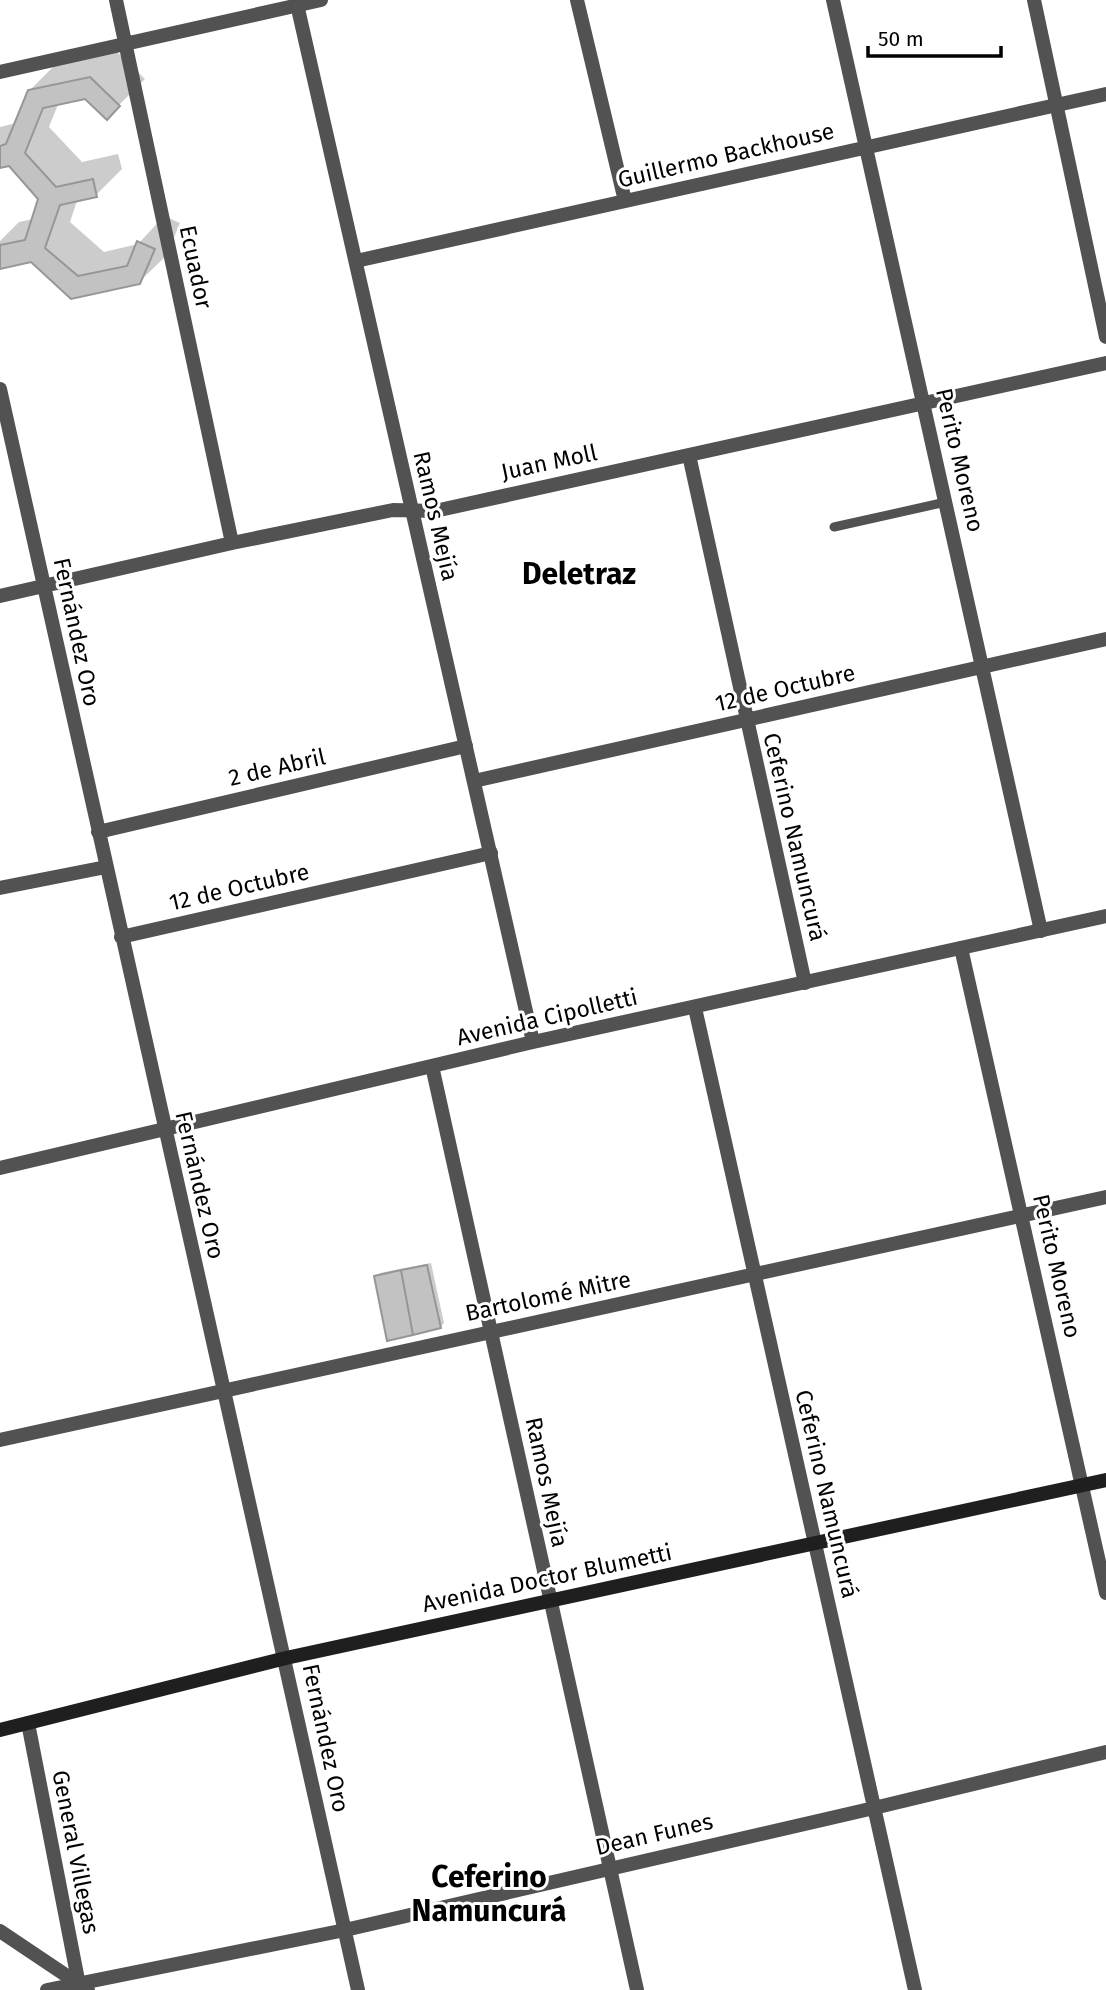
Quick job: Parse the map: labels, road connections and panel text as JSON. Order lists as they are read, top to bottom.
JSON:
{
  "streets": {
    "main road": ["Avenida Doctor Blumetti"],
    "street": [
      "Guillermo Backhouse",
      "Ecuador",
      "Perito Moreno",
      "Juan Moll",
      "Ramos Mejía",
      "Fernández Oro",
      "12 de Octubre",
      "2 de Abril",
      "Ceferino Namuncurá",
      "Avenida Cipolletti",
      "Bartolomé Mitre",
      "Dean Funes",
      "General Villegas"
    ]
  },
  "crossings": [
    ["Guillermo Backhouse", "Perito Moreno"],
    ["Guillermo Backhouse", "Ramos Mejía"],
    ["Ecuador", "Juan Moll"],
    ["Perito Moreno", "Juan Moll"],
    ["Perito Moreno", "12 de Octubre"],
    ["Perito Moreno", "Avenida Cipolletti"],
    ["Perito Moreno", "Bartolomé Mitre"],
    ["Perito Moreno", "Avenida Doctor Blumetti"],
    ["Juan Moll", "Ramos Mejía"],
    ["Juan Moll", "Fernández Oro"],
    ["Juan Moll", "Ceferino Namuncurá"],
    ["Ramos Mejía", "12 de Octubre"],
    ["Ramos Mejía", "2 de Abril"],
    ["Ramos Mejía", "Avenida Cipolletti"],
    ["Ramos Mejía", "Bartolomé Mitre"],
    ["Ramos Mejía", "Avenida Doctor Blumetti"],
    ["Ramos Mejía", "Dean Funes"],
    ["Fernández Oro", "12 de Octubre"],
    ["Fernández Oro", "2 de Abril"],
    ["Fernández Oro", "Avenida Cipolletti"],
    ["Fernández Oro", "Bartolomé Mitre"],
    ["Fernández Oro", "Avenida Doctor Blumetti"],
    ["Fernández Oro", "Dean Funes"],
    ["12 de Octubre", "Ceferino Namuncurá"],
    ["Ceferino Namuncurá", "Avenida Cipolletti"],
    ["Ceferino Namuncurá", "Bartolomé Mitre"],
    ["Ceferino Namuncurá", "Avenida Doctor Blumetti"],
    ["Ceferino Namuncurá", "Dean Funes"],
    ["Avenida Doctor Blumetti", "General Villegas"],
    ["Dean Funes", "General Villegas"]
  ],
  "districts": ["Deletraz", "Ceferino Namuncurá"],
  "scale_bar": "50 m"
}
